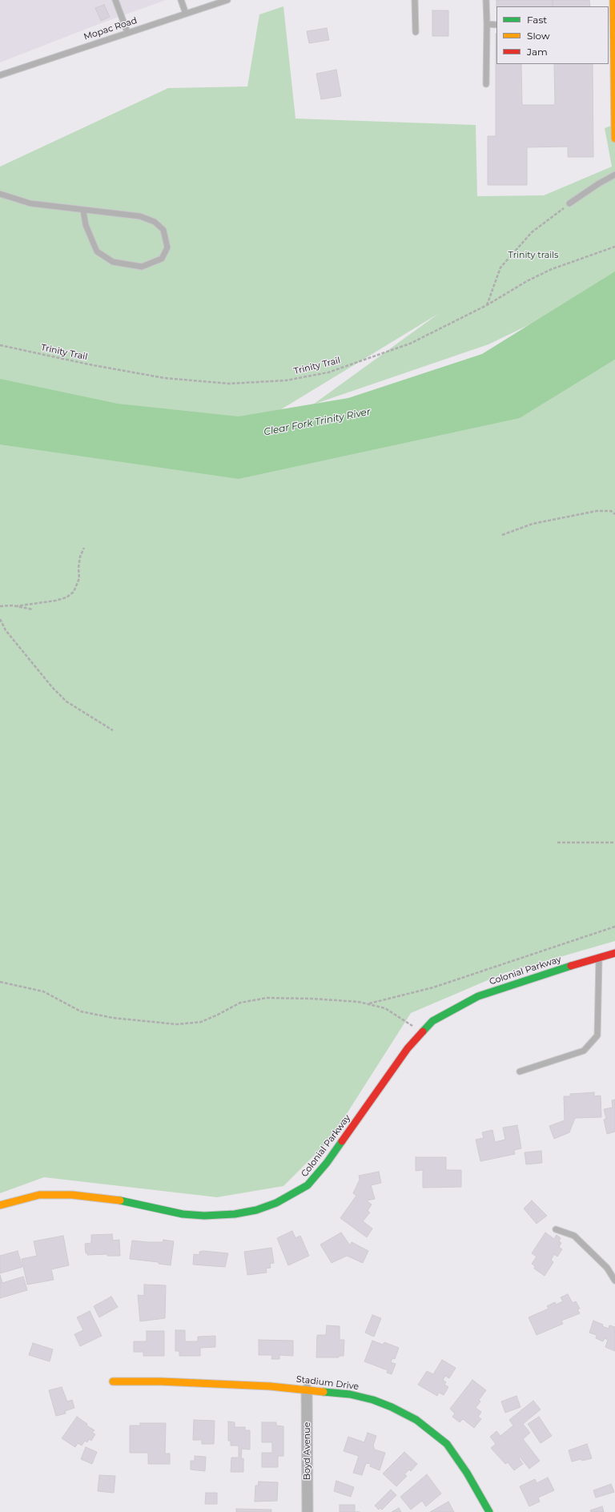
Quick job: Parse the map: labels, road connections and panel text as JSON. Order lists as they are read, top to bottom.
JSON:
{
  "streets": {
    "street": ["Colonial Parkway", "Stadium Drive", "Boyd Avenue"],
    "lane": ["Mopac Road"],
    "path": ["Trinity Trail"]
  },
  "crossings": [
    ["Stadium Drive", "Boyd Avenue"]
  ],
  "water": ["Clear Fork Trinity River"],
  "parks": ["Trinity trails"],
  "legend": ["Fast", "Slow", "Jam"]
}
